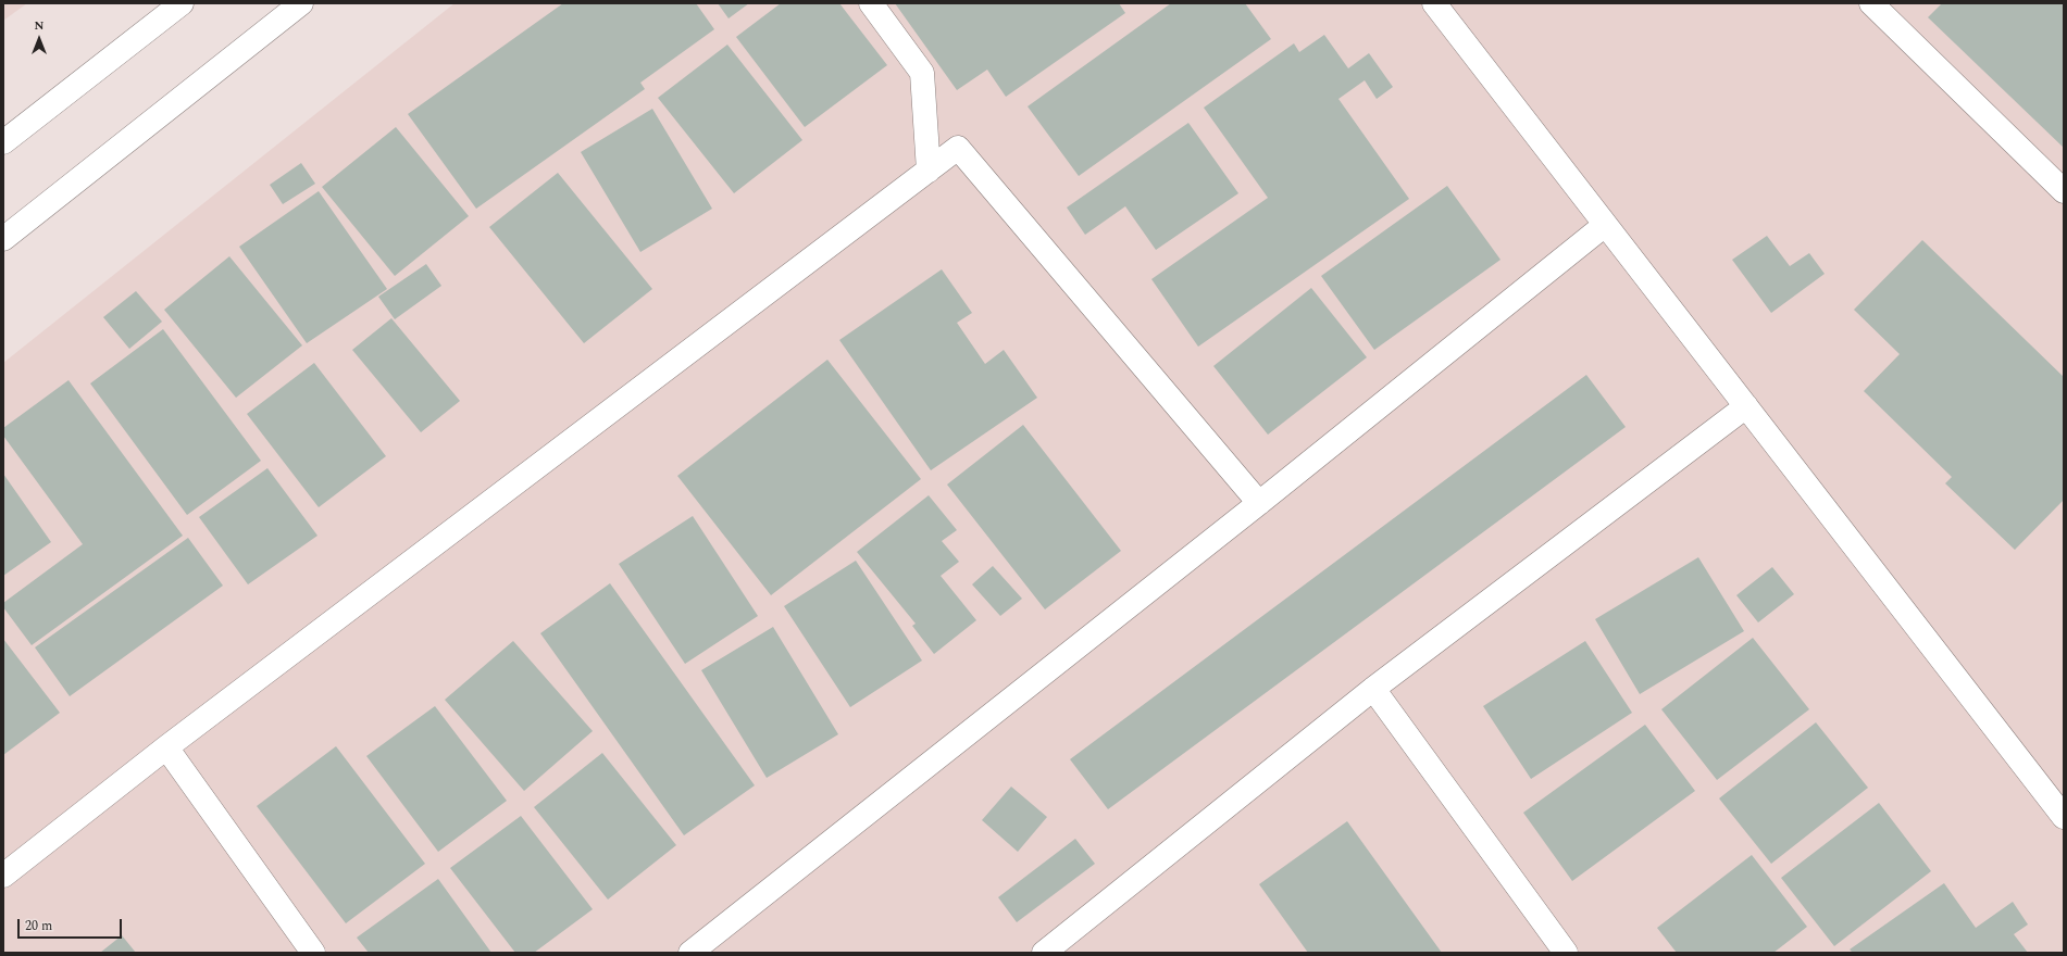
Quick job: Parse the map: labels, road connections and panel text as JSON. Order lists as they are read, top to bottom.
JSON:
{
  "scale_bar": "20 m",
  "north": "top"
}
